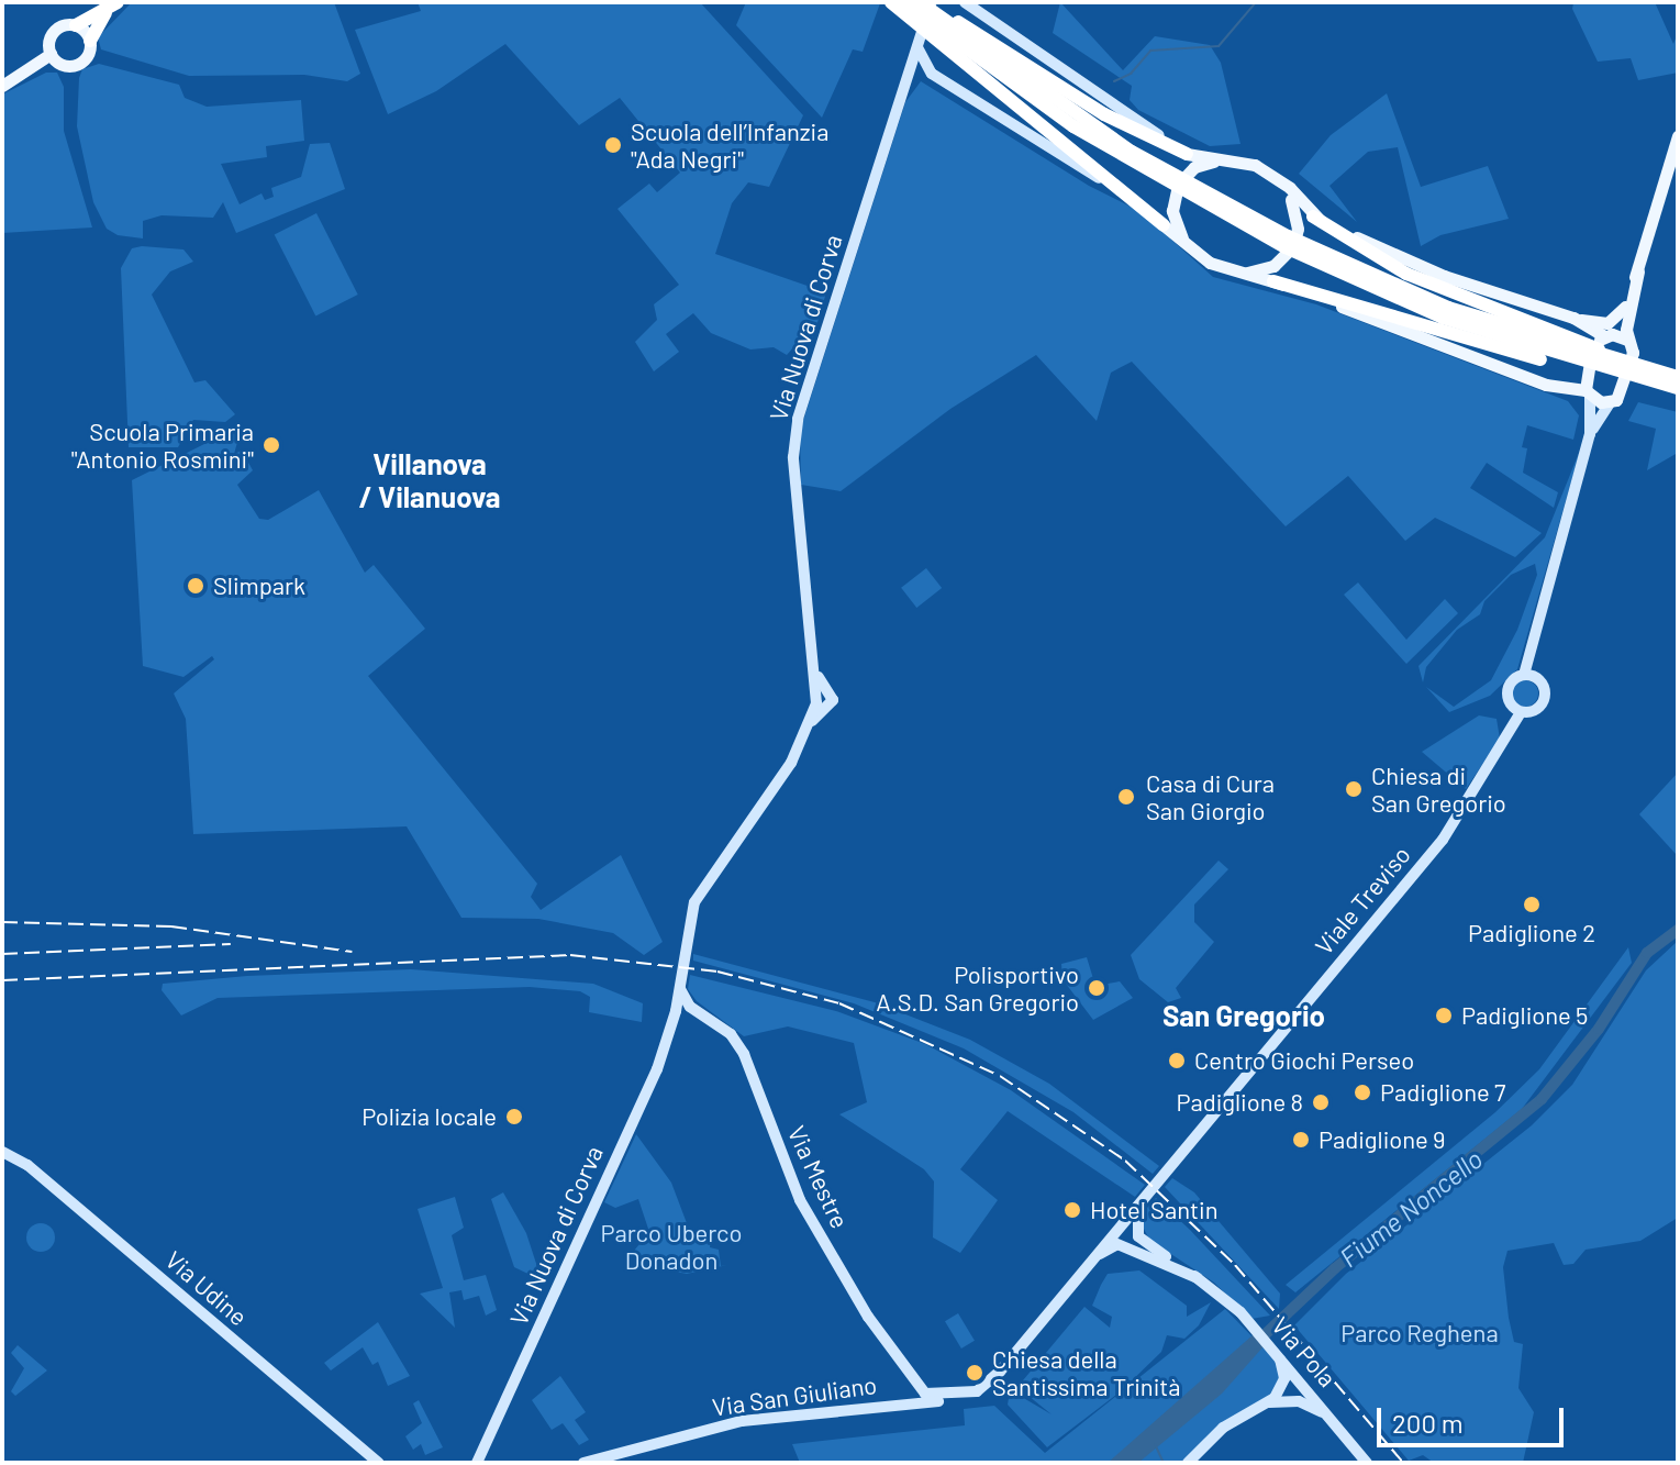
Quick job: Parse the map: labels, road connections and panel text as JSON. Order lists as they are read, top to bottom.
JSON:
{
  "streets": {
    "main road": [
      "Via Nuova di Corva",
      "Viale Treviso",
      "Via Mestre",
      "Via Udine",
      "Via Pola",
      "Via San Giuliano"
    ]
  },
  "crossings": [
    ["Via Nuova di Corva", "Via Mestre"],
    ["Viale Treviso", "Via Pola"],
    ["Viale Treviso", "Via San Giuliano"],
    ["Via Mestre", "Via San Giuliano"],
    ["Via Pola", "Via San Giuliano"]
  ],
  "districts": ["Villanova / Vilanuova", "San Gregorio"],
  "water": ["Fiume Noncello"],
  "parks": ["Parco Uberco Donadon", "Parco Reghena"],
  "places": [
    "Scuola dell’Infanzia \"Ada Negri\"",
    "Scuola Primaria \"Antonio Rosmini\"",
    "Slimpark",
    "Chiesa di San Gregorio",
    "Casa di Cura San Giorgio",
    "Padiglione 2",
    "Polisportivo A.S.D. San Gregorio",
    "Padiglione 5",
    "Centro Giochi Perseo",
    "Padiglione 7",
    "Padiglione 8",
    "Polizia locale",
    "Padiglione 9",
    "Hotel Santin",
    "Chiesa della Santissima Trinità"
  ],
  "scale_bar": "200 m"
}
